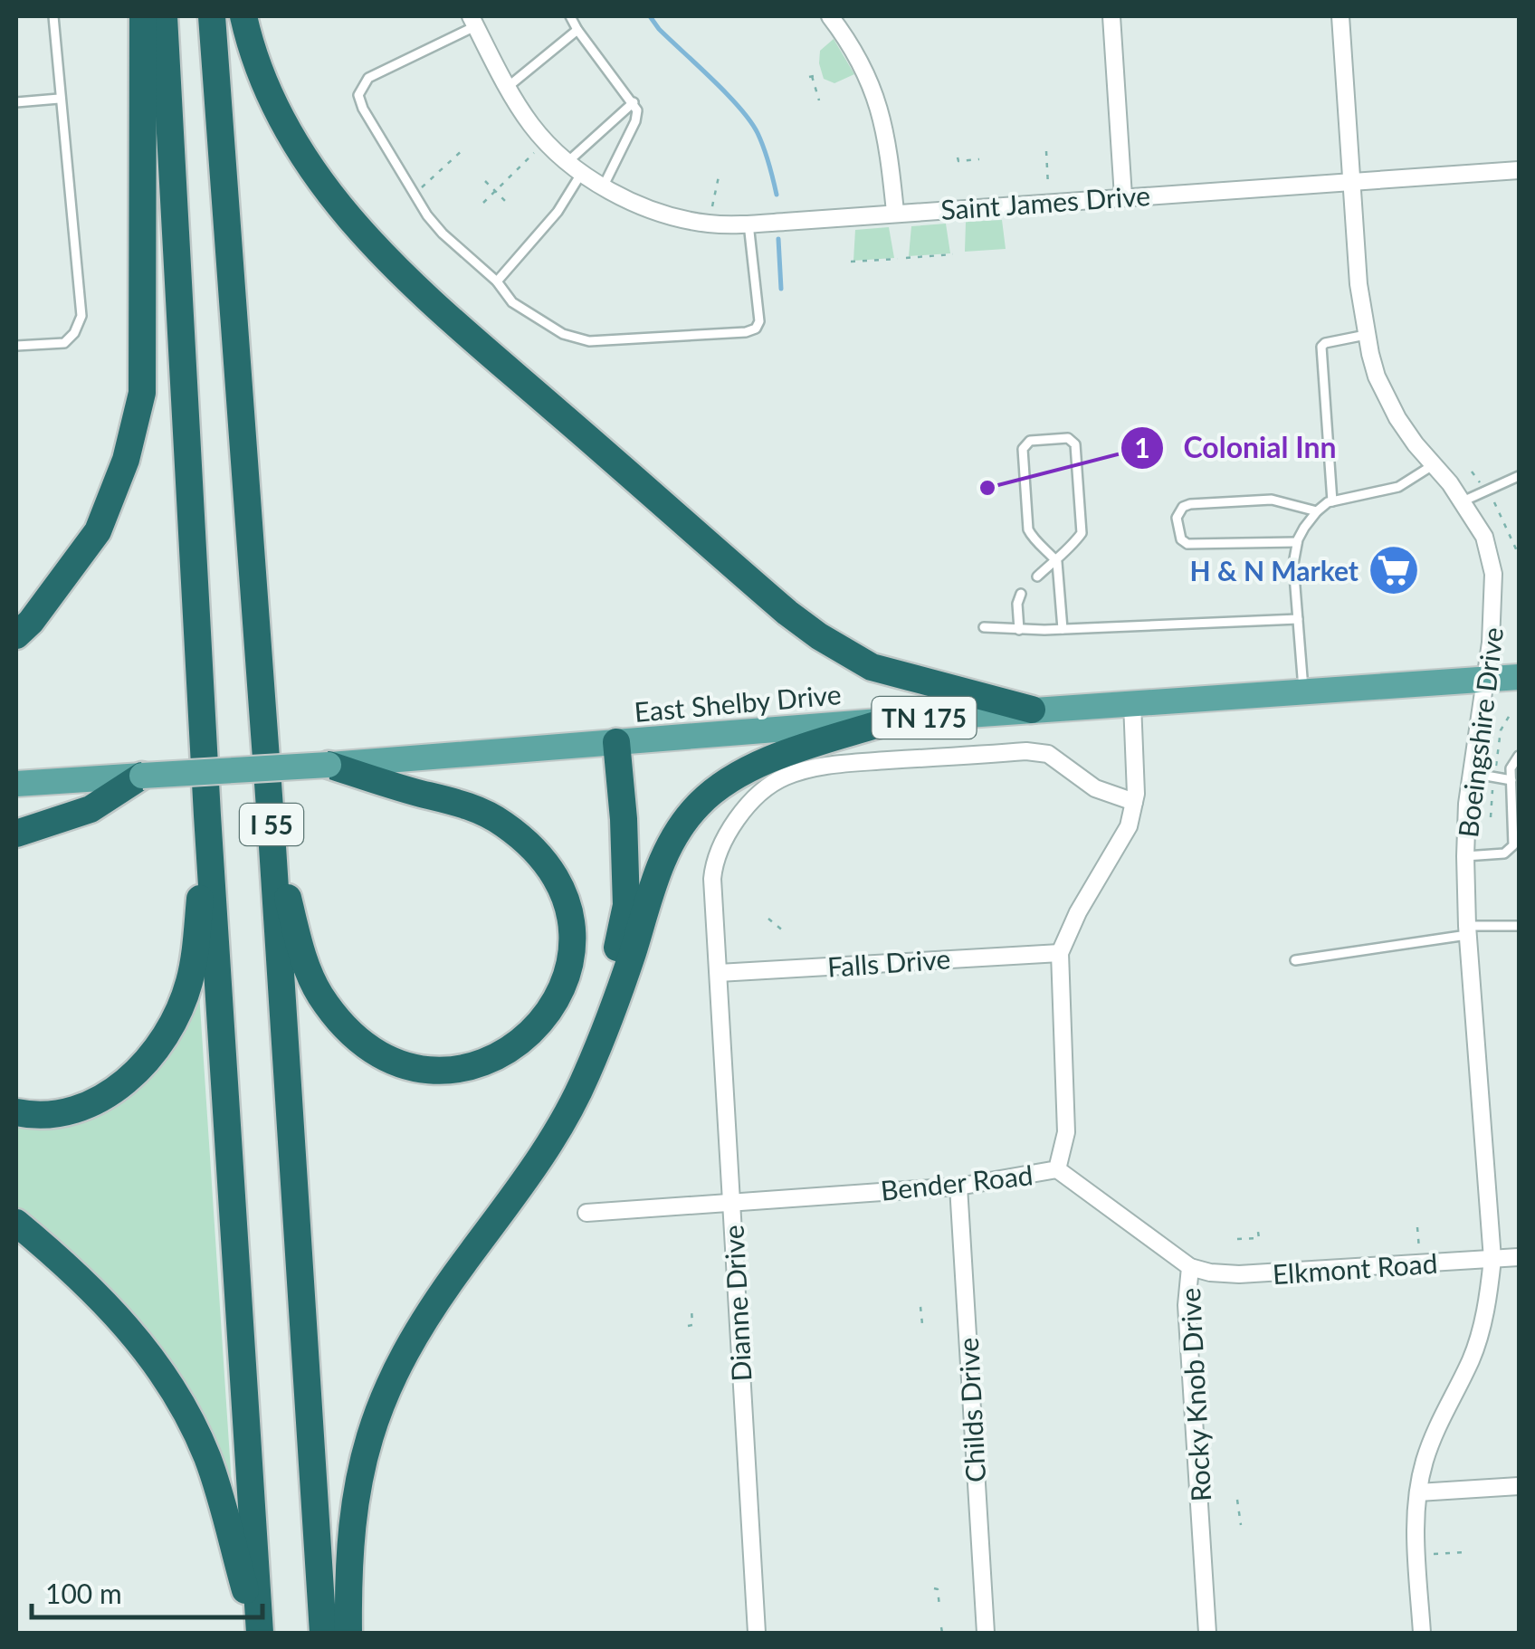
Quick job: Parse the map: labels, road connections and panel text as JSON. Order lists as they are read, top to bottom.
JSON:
{
  "streets": {
    "highway": ["I 55"],
    "main road": ["East Shelby Drive", "TN 175"],
    "street": [
      "Saint James Drive",
      "Boeingshire Drive",
      "Falls Drive",
      "Bender Road",
      "Elkmont Road",
      "Dianne Drive",
      "Rocky Knob Drive",
      "Childs Drive"
    ]
  },
  "crossings": [
    ["Saint James Drive", "Boeingshire Drive"],
    ["East Shelby Drive", "Boeingshire Drive"],
    ["East Shelby Drive", "Bender Road"],
    ["Boeingshire Drive", "Elkmont Road"],
    ["Falls Drive", "Bender Road"],
    ["Falls Drive", "Dianne Drive"],
    ["Bender Road", "Dianne Drive"],
    ["Bender Road", "Rocky Knob Drive"],
    ["Bender Road", "Childs Drive"],
    ["Elkmont Road", "Rocky Knob Drive"]
  ],
  "places": {
    "other": ["Colonial Inn"],
    "supermarket": ["H & N Market"]
  },
  "scale_bar": "100 m"
}
